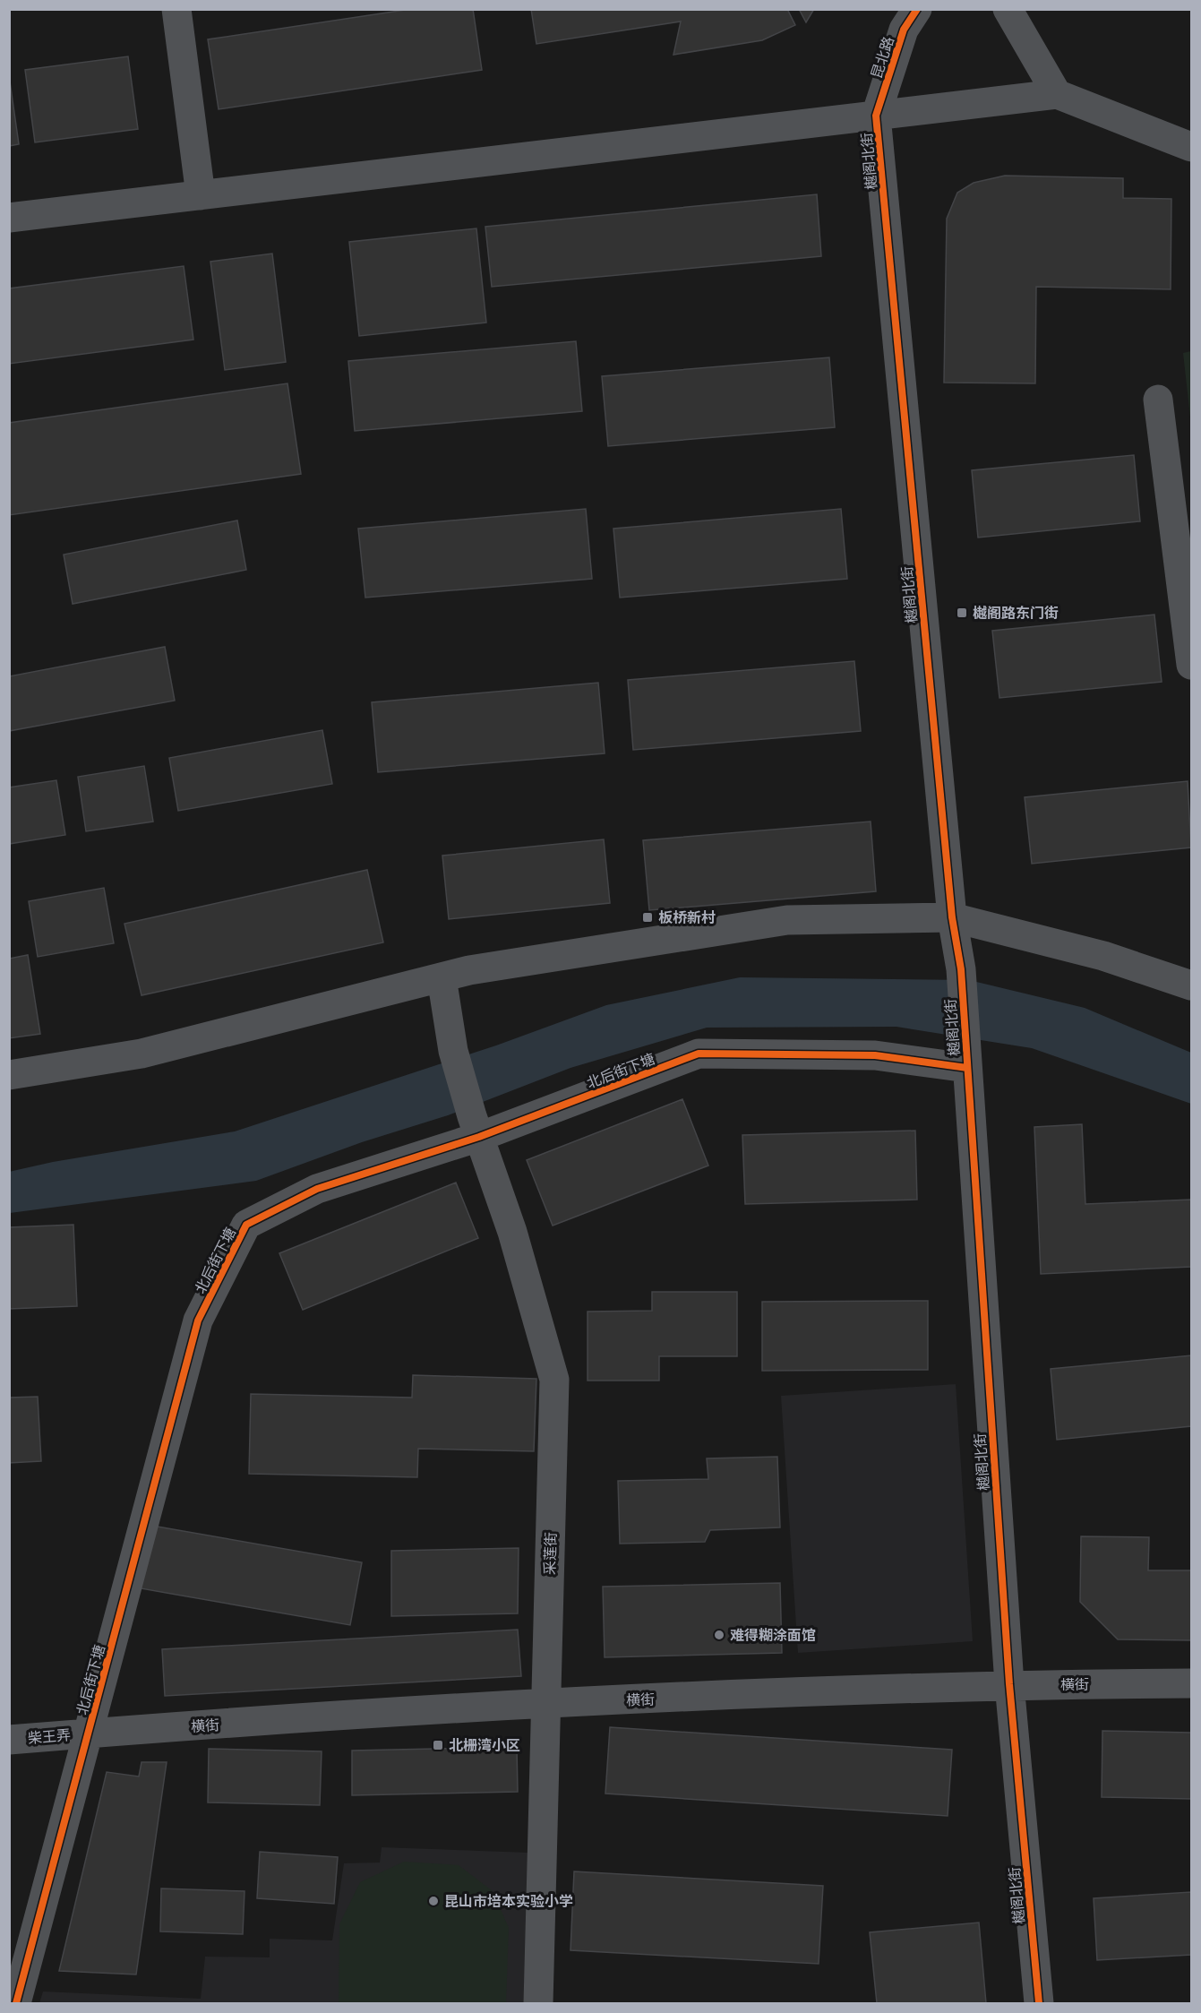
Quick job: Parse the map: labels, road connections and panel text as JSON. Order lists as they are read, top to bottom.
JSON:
{
  "streets": {
    "street": [
      "昆北路",
      "樾阁北街",
      "北后街下塘",
      "采莲街",
      "横街",
      "柴王弄"
    ]
  },
  "crossings": [
    ["昆北路", "樾阁北街"],
    ["樾阁北街", "北后街下塘"],
    ["樾阁北街", "横街"],
    ["北后街下塘", "采莲街"],
    ["北后街下塘", "横街"],
    ["北后街下塘", "柴王弄"],
    ["采莲街", "横街"],
    ["横街", "柴王弄"]
  ],
  "places": {
    "transit": ["樾阁路东门街", "板桥新村", "北栅湾小区"],
    "other": ["难得糊涂面馆", "昆山市培本实验小学"]
  }
}
